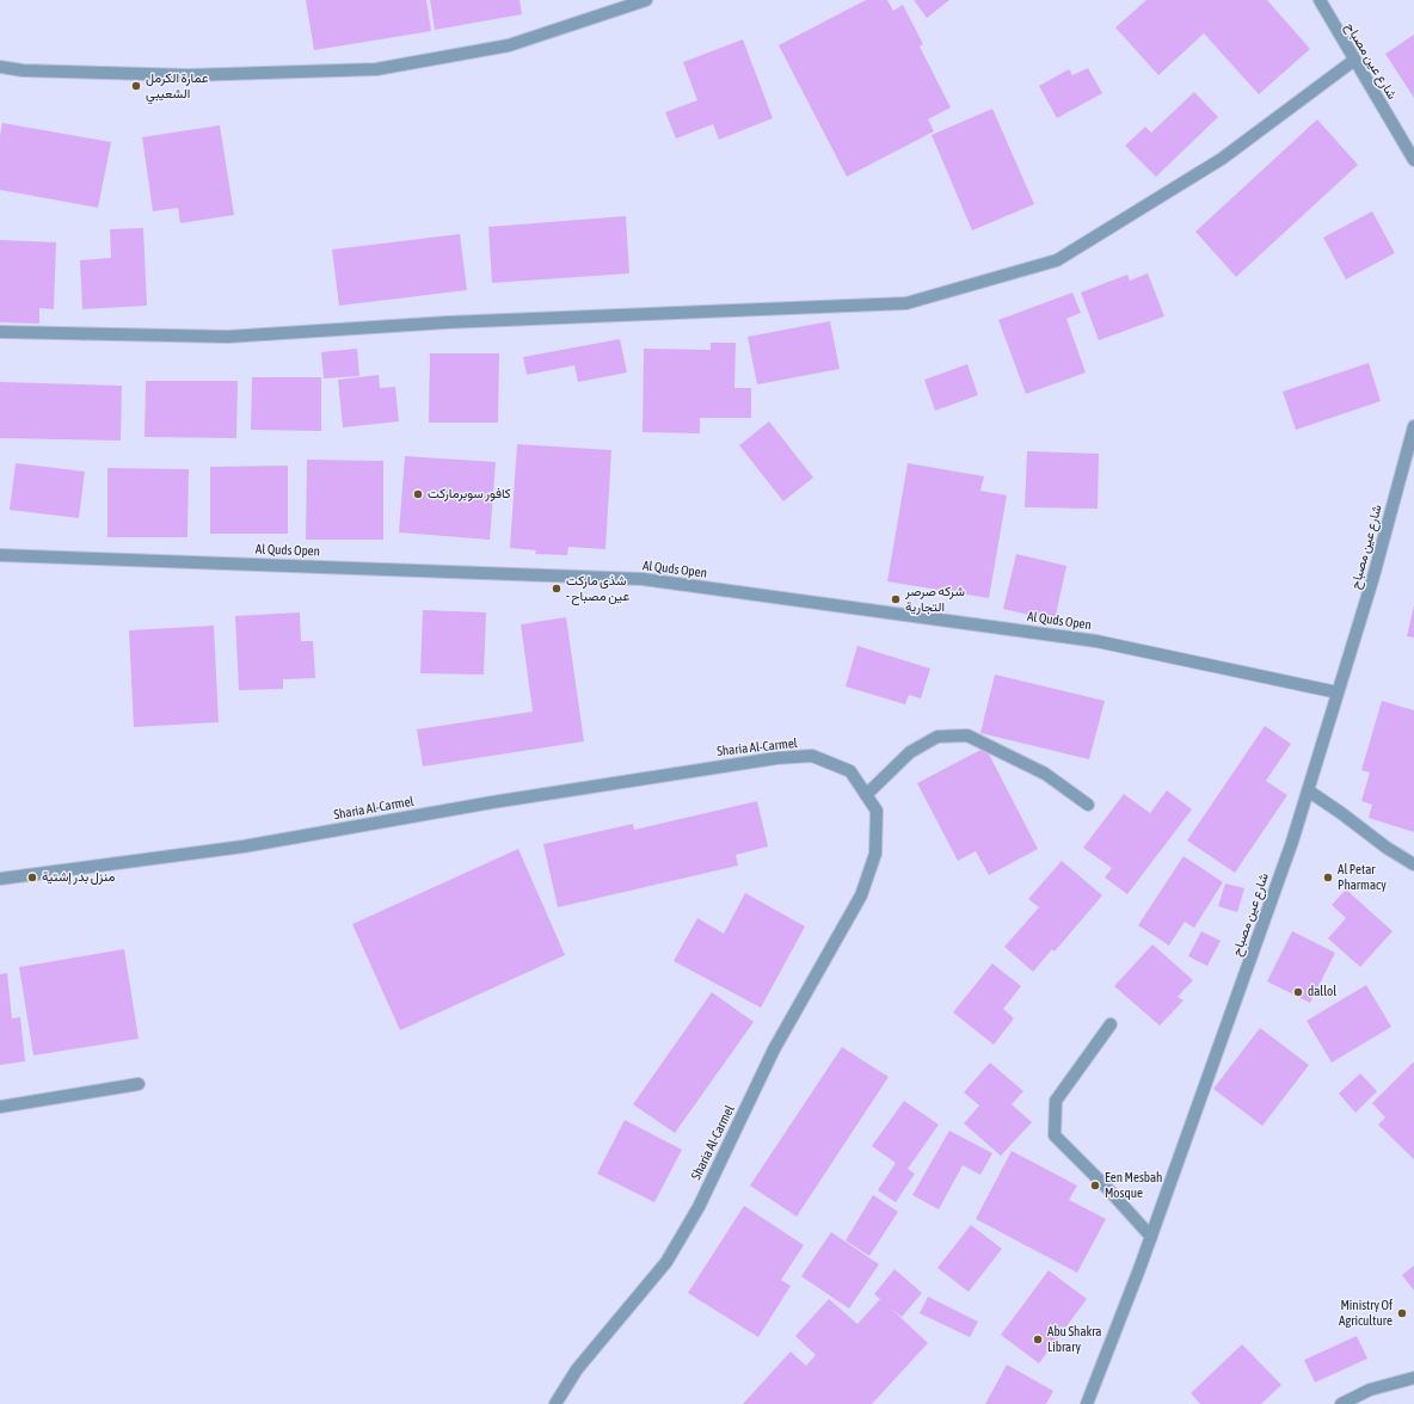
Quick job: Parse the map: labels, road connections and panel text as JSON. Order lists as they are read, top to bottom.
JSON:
{
  "streets": {
    "street": ["شارع عين مصباح", "Al Quds Open", "Sharia Al-Carmel"]
  },
  "crossings": [
    ["شارع عين مصباح", "Al Quds Open"]
  ],
  "places": [
    "عمارة الكرمل الشعيبي",
    "كافور سوبرماركت",
    "شذى ماركت - عين مصباح",
    "شركه صرصر التجارية",
    "منزل بدر إشتية",
    "Al Petar Pharmacy",
    "dallol",
    "Een Mesbah Mosque",
    "Ministry Of Agriculture",
    "Abu Shakra Library"
  ]
}
